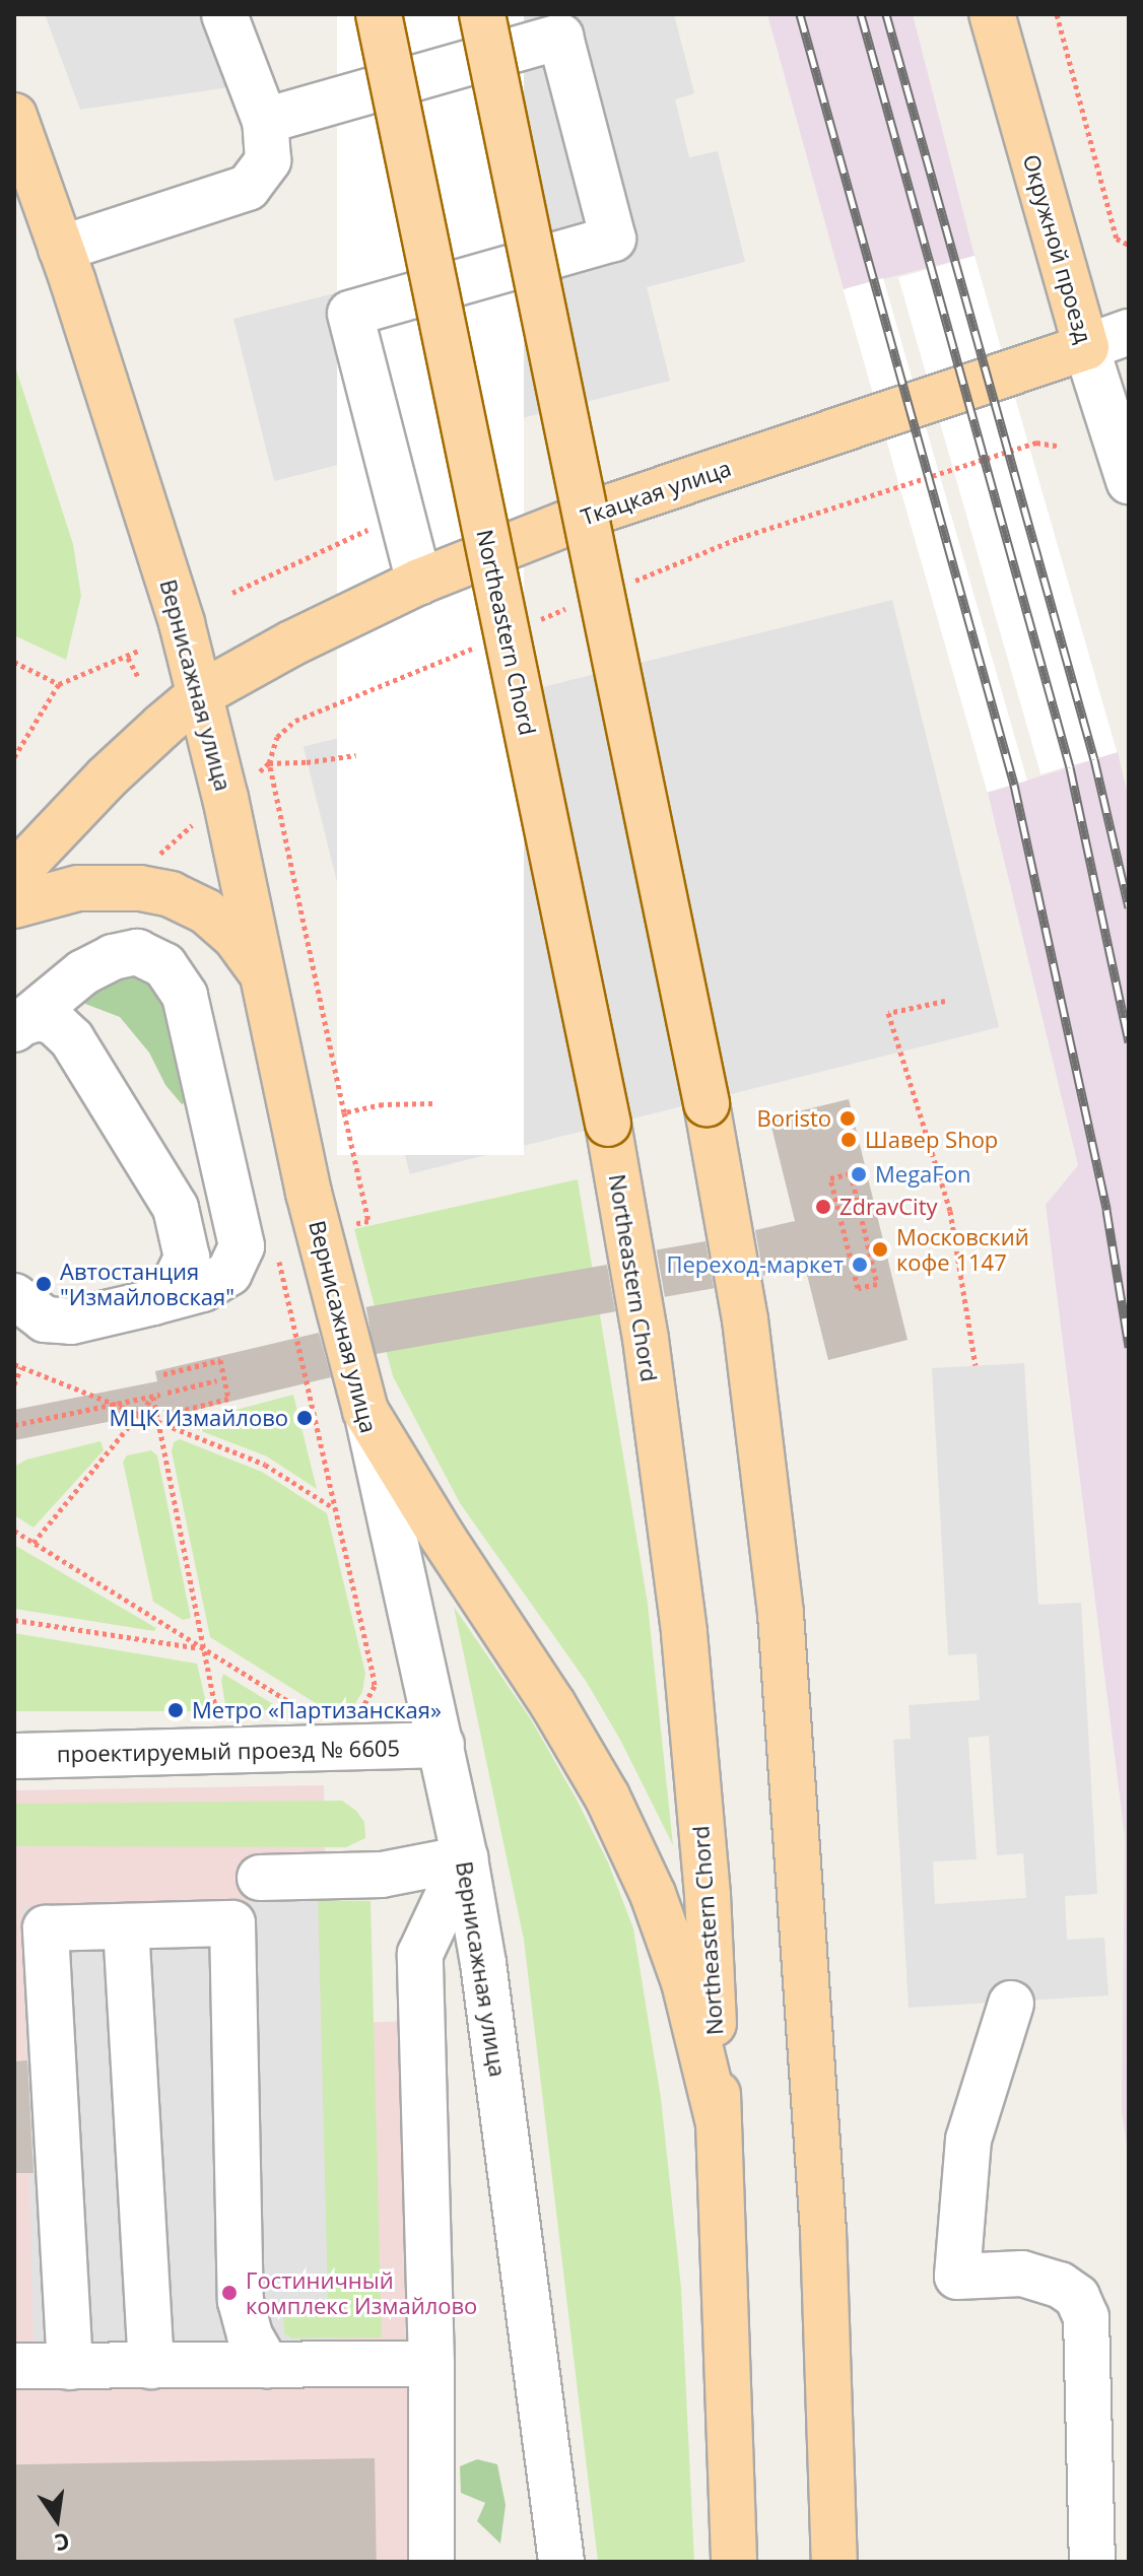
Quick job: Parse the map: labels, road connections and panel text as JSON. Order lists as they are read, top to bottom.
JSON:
{
  "streets": {
    "main road": [
      "Окружной проезд",
      "Ткацкая улица",
      "Northeastern Chord",
      "Вернисажная улица"
    ],
    "street": ["проектируемый проезд № 6605"]
  },
  "crossings": [
    ["Окружной проезд", "Ткацкая улица"],
    ["Ткацкая улица", "Вернисажная улица"],
    ["Вернисажная улица", "проектируемый проезд № 6605"]
  ],
  "places": [
    "Boristo",
    "Шавер Shop",
    "MegaFon",
    "ZdravCity",
    "Московский кофе 1147",
    "Переход-маркет",
    "Автостанция \"Измайловская\"",
    "МЦК Измайлово",
    "Метро «Партизанская»",
    "Гостиничный комплекс Измайлово"
  ],
  "north": "bottom"
}
